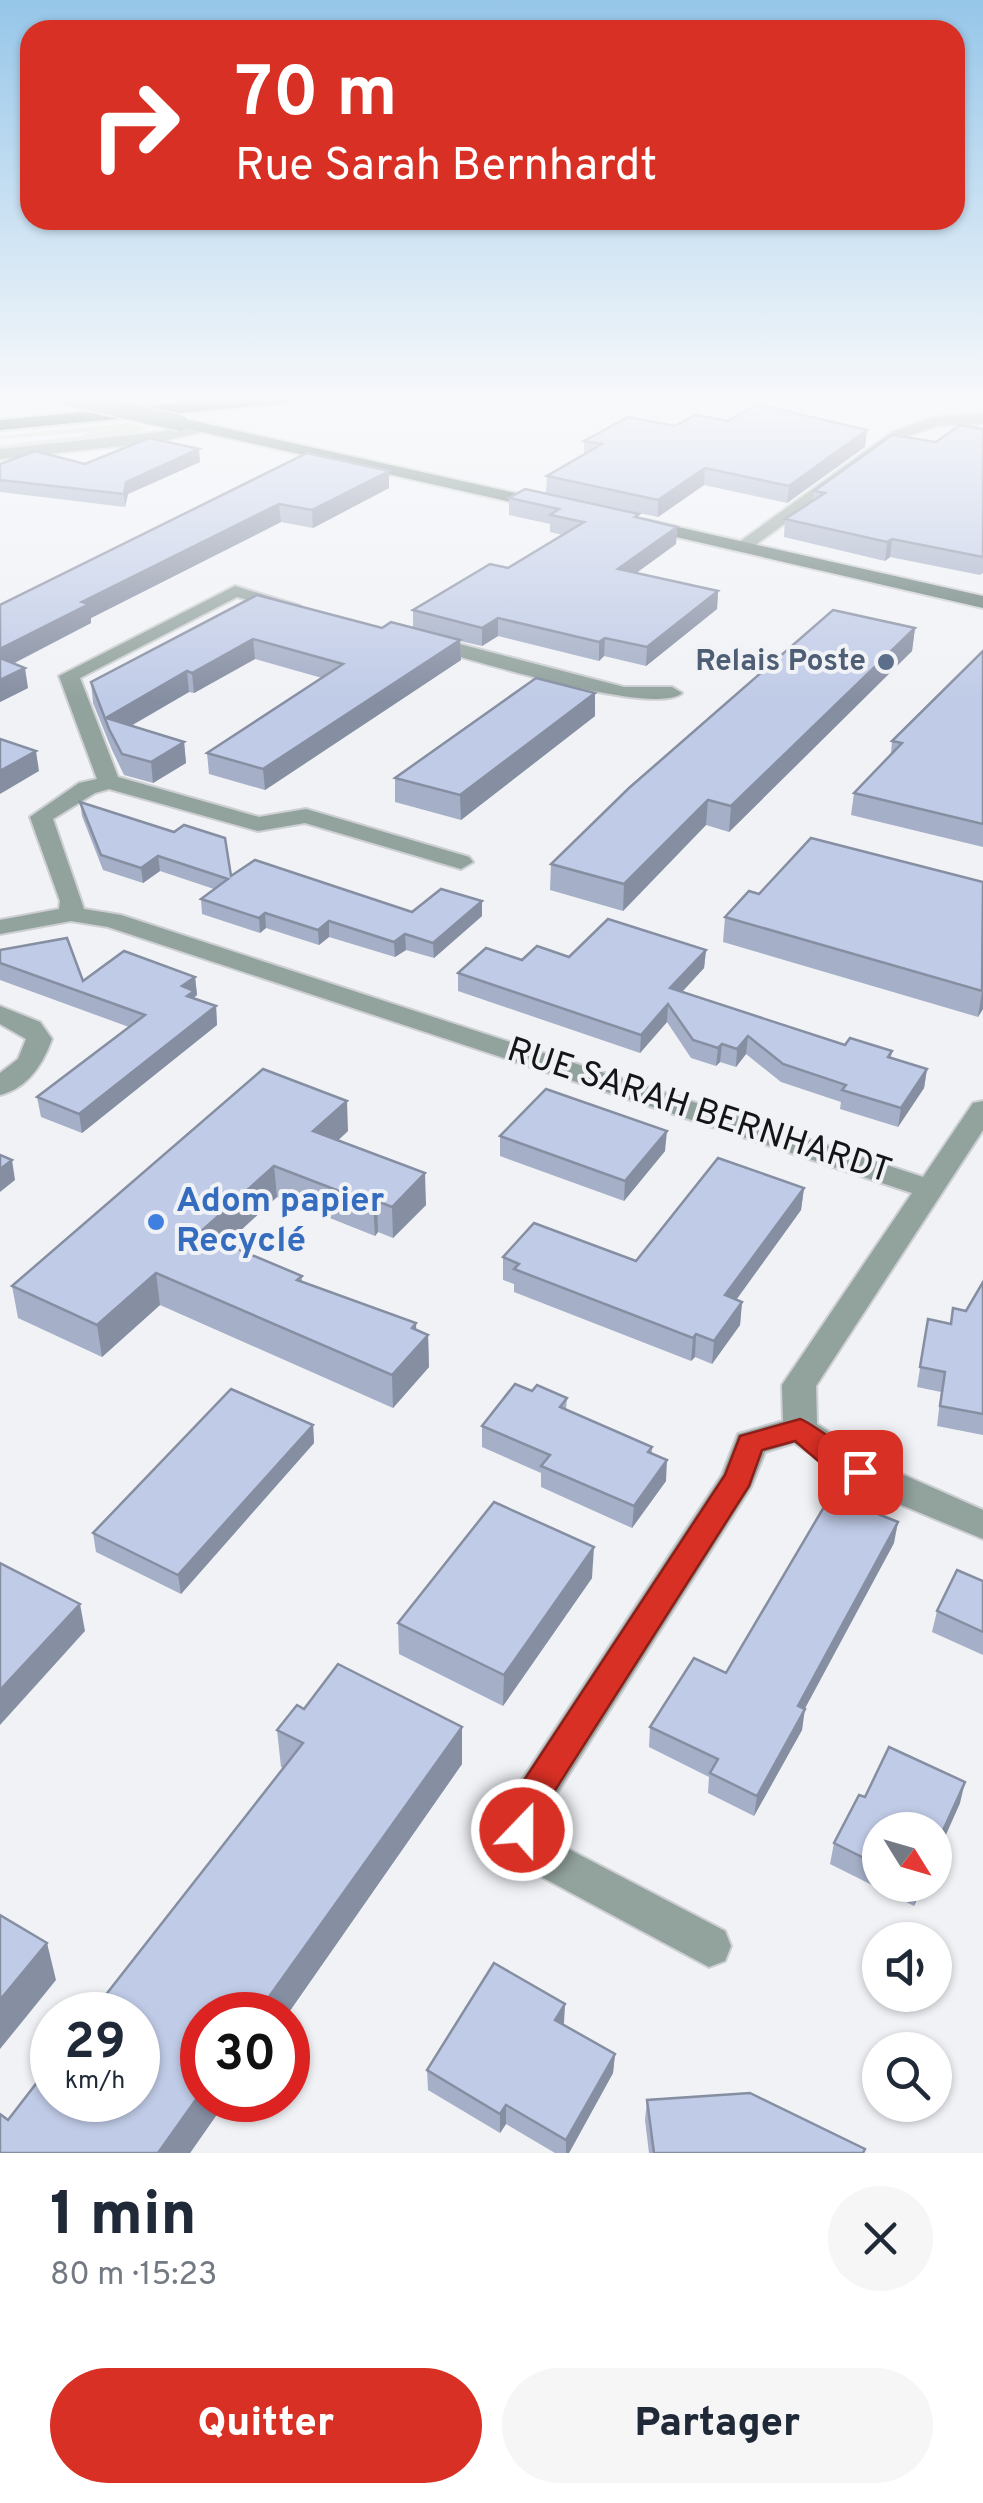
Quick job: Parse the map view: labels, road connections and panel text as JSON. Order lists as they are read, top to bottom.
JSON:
{
  "streets": {
    "street": ["RUE SARAH BERNHARDT"]
  },
  "places": ["Relais Poste", "Adom papier Recyclé"],
  "north": "bottom right",
  "page": {
    "turn": ["70 m", "Rue Sarah Bernhardt"],
    "speed": "29 km/h",
    "limit": "30",
    "heading": ["1 min", "80 m · 15:23"],
    "buttons": ["Quitter", "Partager"]
  }
}
